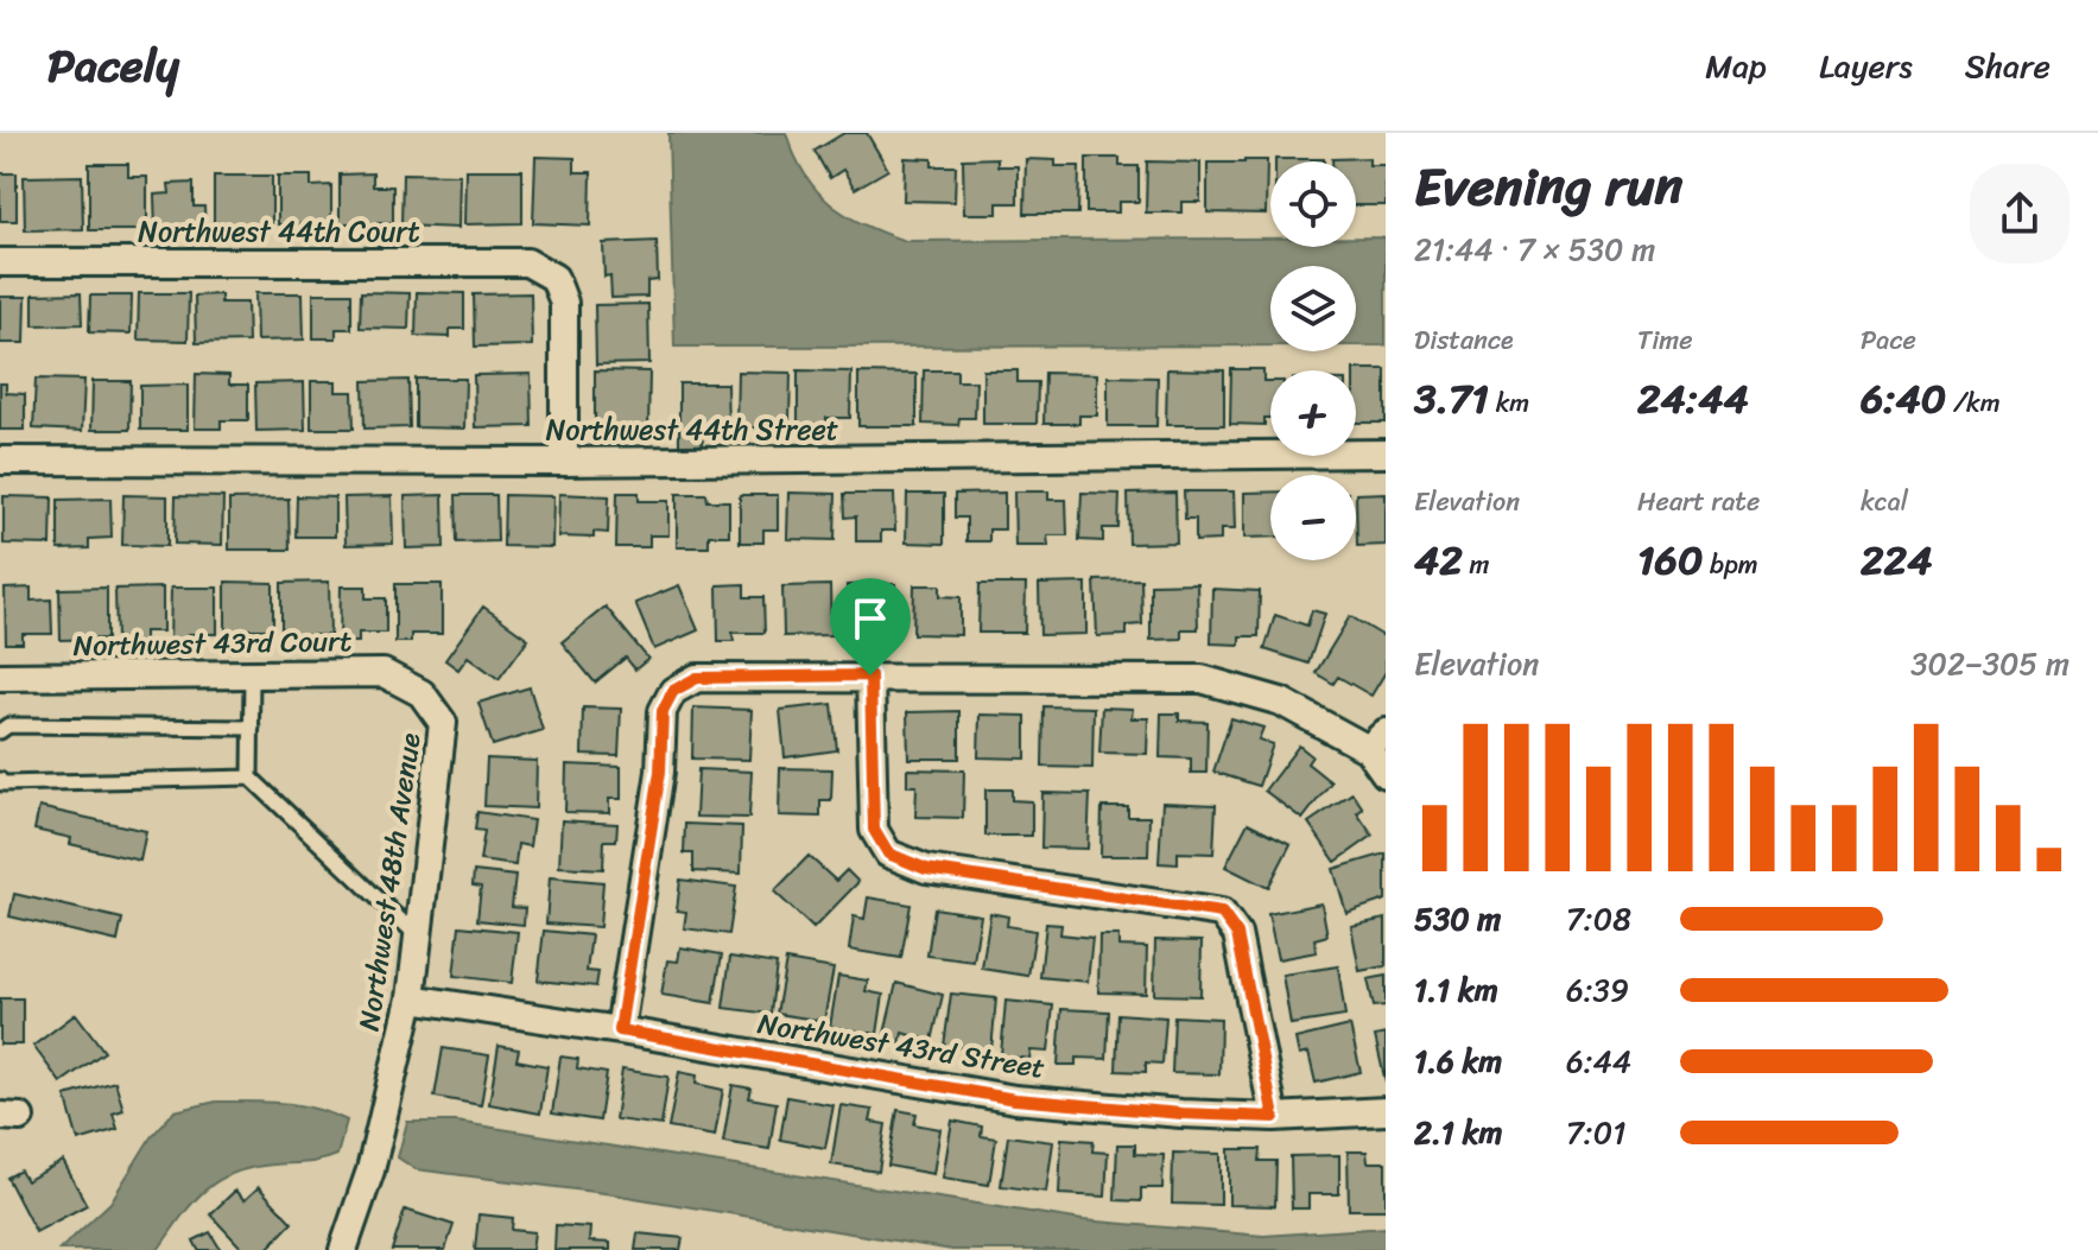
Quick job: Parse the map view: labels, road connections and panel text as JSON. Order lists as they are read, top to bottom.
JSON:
{
  "streets": {
    "street": [
      "Northwest 44th Court",
      "Northwest 44th Street",
      "Northwest 43rd Court",
      "Northwest 48th Avenue",
      "Northwest 43rd Street"
    ]
  },
  "crossings": [
    ["Northwest 44th Court", "Northwest 44th Street"],
    ["Northwest 43rd Court", "Northwest 48th Avenue"],
    ["Northwest 48th Avenue", "Northwest 43rd Street"]
  ],
  "page": {
    "header": "Pacely",
    "nav": ["Map", "Layers", "Share"],
    "heading": ["Evening run", "21:44 · 7 × 530 m"],
    "map_buttons": ["+", "−"],
    "stats": [
      ["Distance", "3.71 km"],
      ["Time", "24:44"],
      ["Pace", "6:40 /km"],
      ["Elevation", "42 m"],
      ["Heart rate", "160 bpm"],
      ["kcal", "224"]
    ],
    "chart": ["Elevation", "302–305 m"],
    "list": [
      {
        "name": "530 m",
        "note": "7:08"
      },
      {
        "name": "1.1 km",
        "note": "6:39"
      },
      {
        "name": "1.6 km",
        "note": "6:44"
      },
      {
        "name": "2.1 km",
        "note": "7:01"
      }
    ]
  }
}
